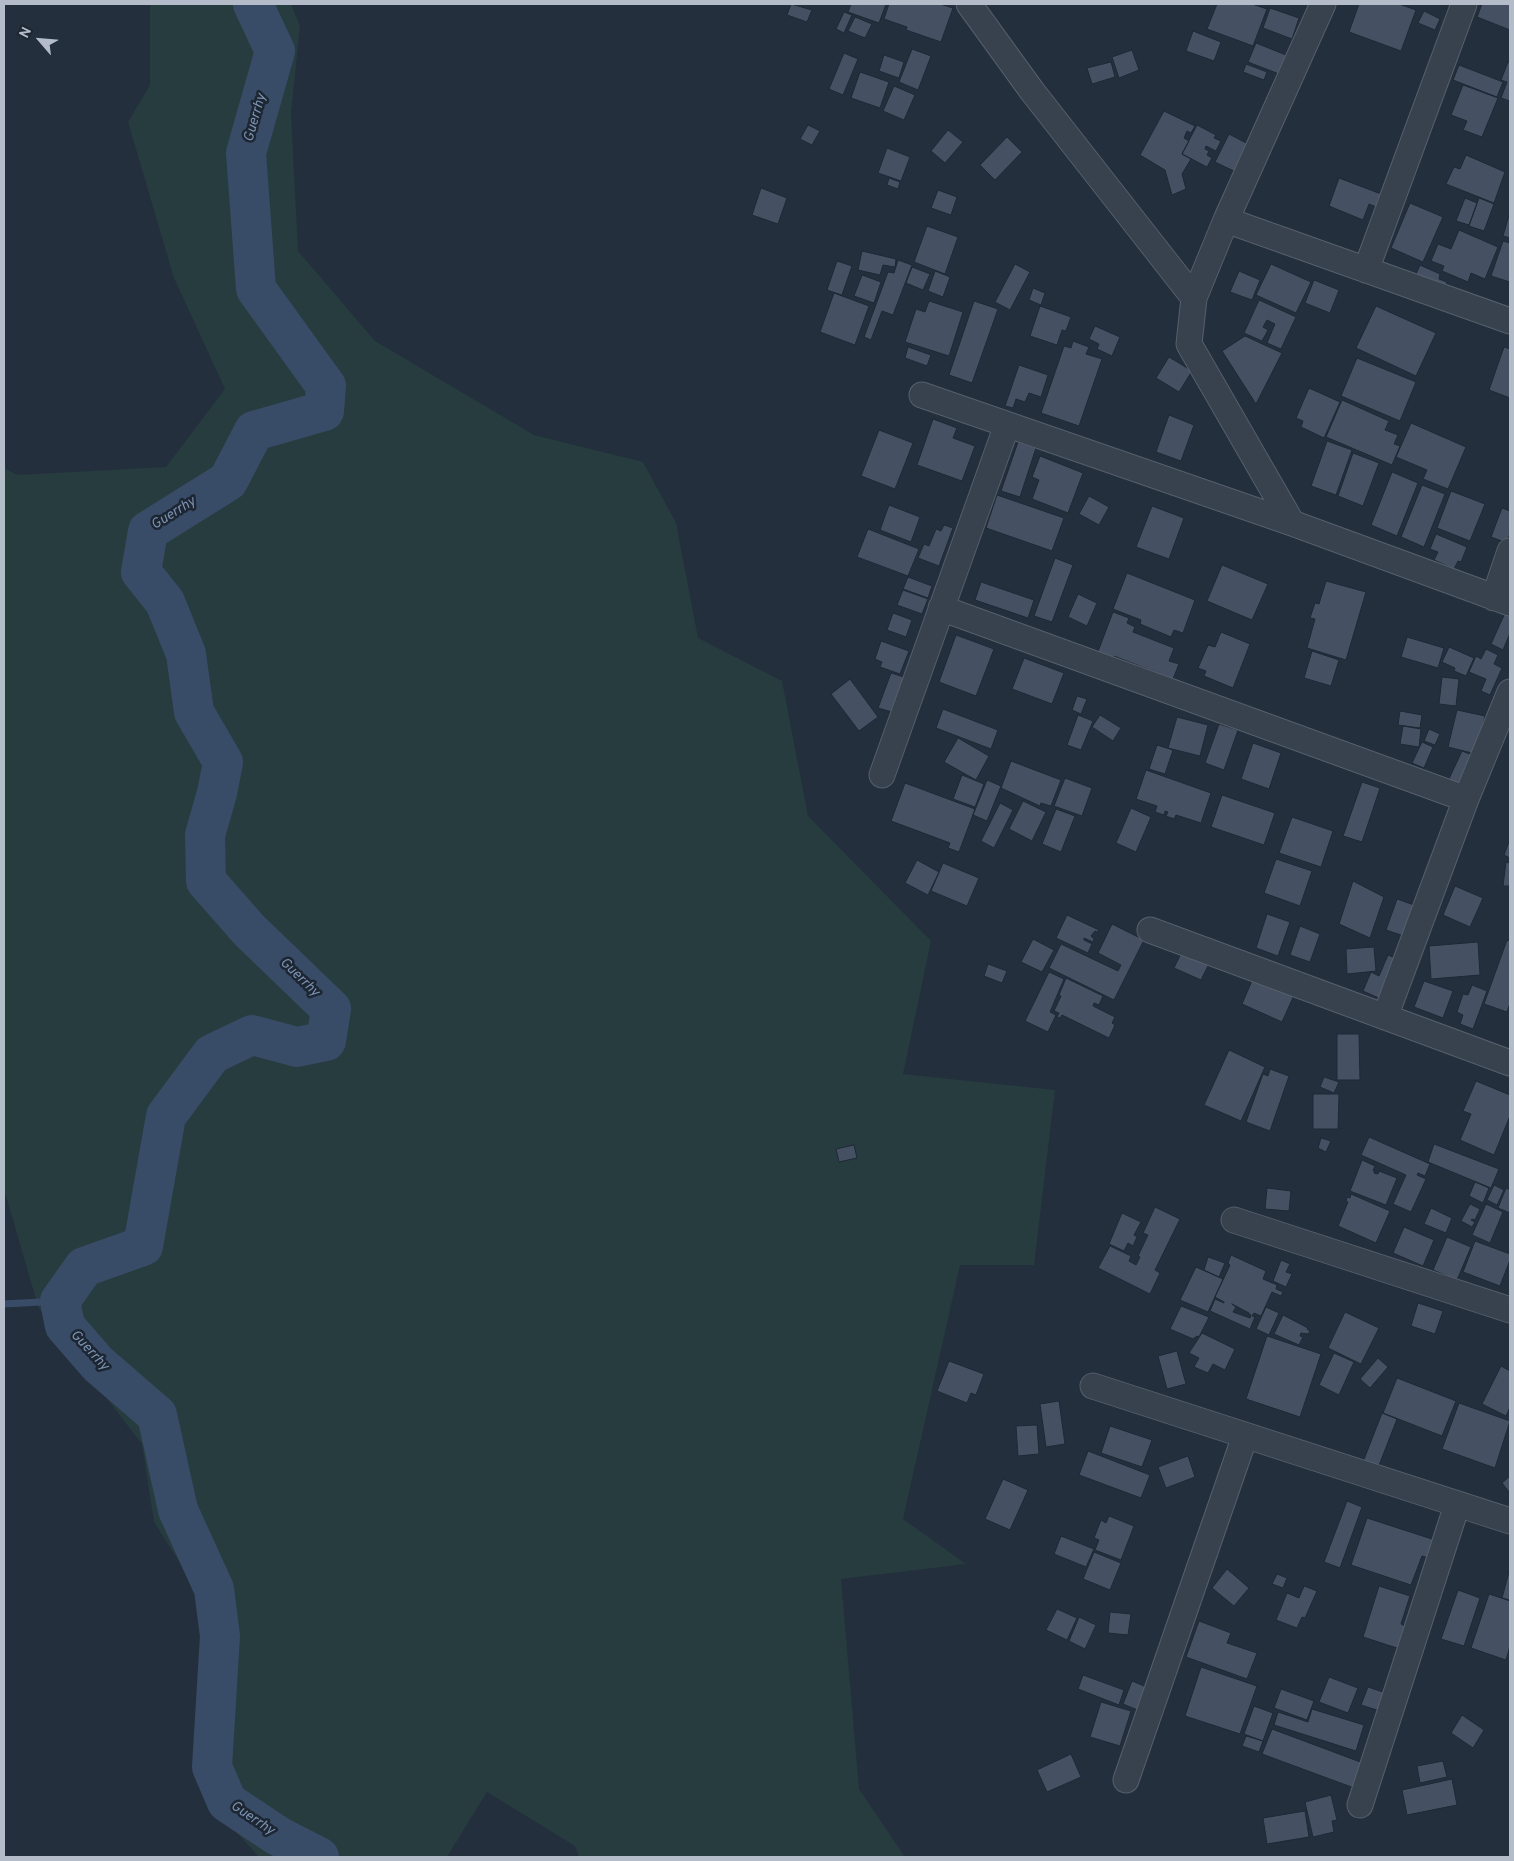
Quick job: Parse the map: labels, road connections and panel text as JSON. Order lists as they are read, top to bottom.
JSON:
{
  "water": ["Guerrhy"],
  "north": "top left"
}
